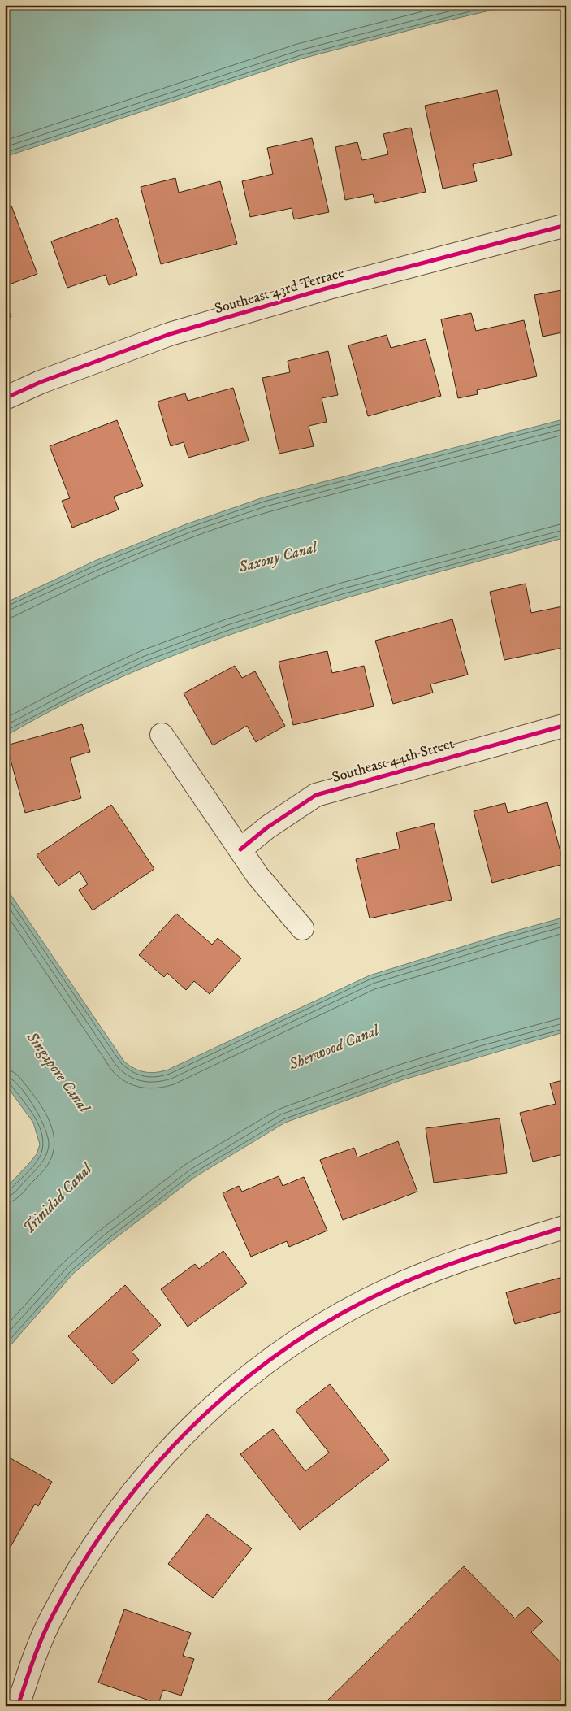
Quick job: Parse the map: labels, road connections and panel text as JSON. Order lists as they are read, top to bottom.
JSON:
{
  "streets": {
    "street": ["Southeast 43rd Terrace", "Southeast 44th Street"]
  },
  "water": [
    "Saxony Canal",
    "Sherwood Canal",
    "Singapore Canal",
    "Trinidad Canal"
  ]
}
